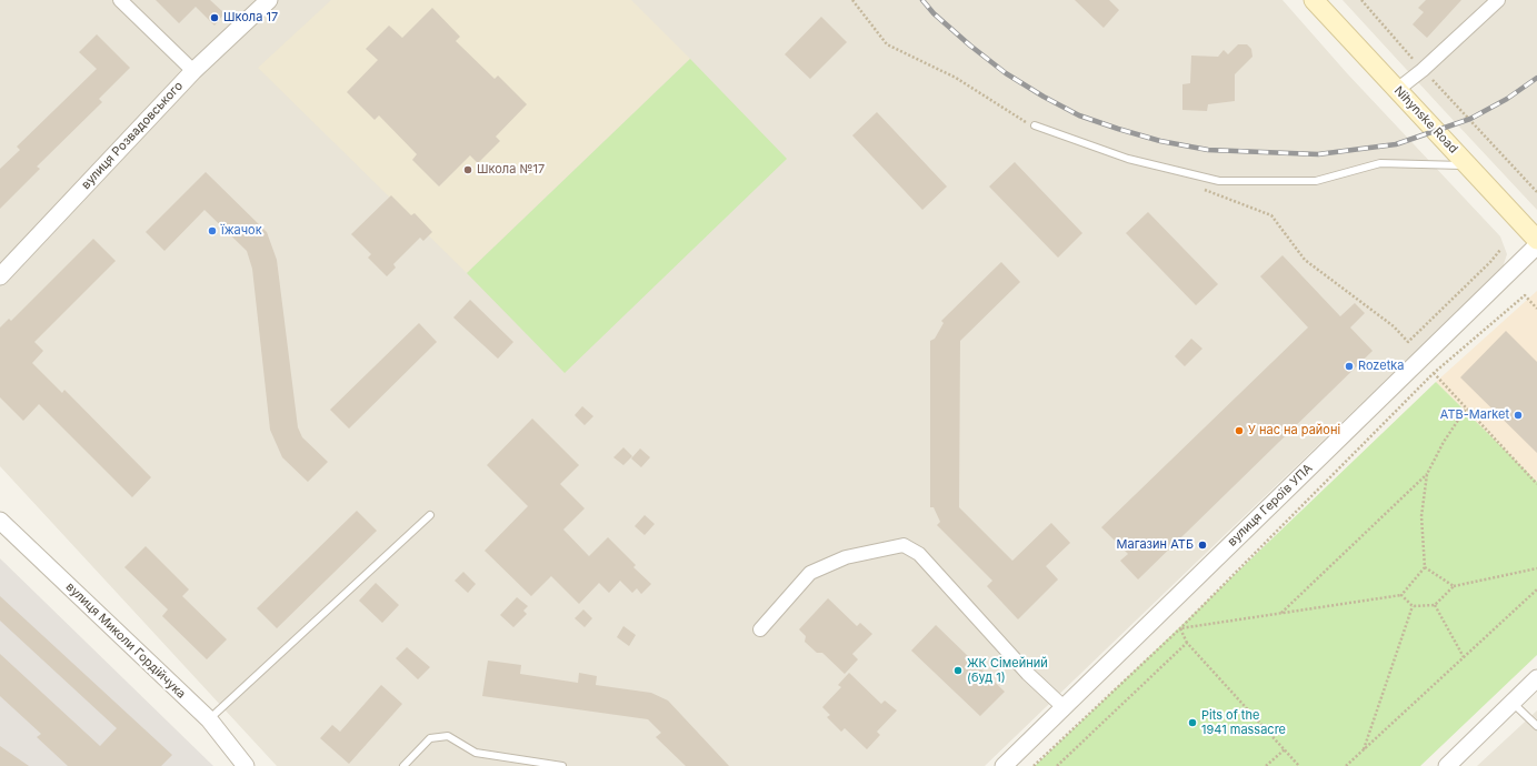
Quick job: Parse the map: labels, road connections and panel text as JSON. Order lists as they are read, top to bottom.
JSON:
{
  "streets": {
    "main road": ["Nihynske Road"],
    "street": ["вулиця Розвадовського", "вулиця Героїв УПА", "вулиця Миколи Гордійчука"]
  },
  "places": [
    "Школа 17",
    "Школа №17",
    "їжачок",
    "Rozetka",
    "ATB-Market",
    "У нас на районі",
    "Магазин АТБ",
    "ЖК Сімейний (буд 1)",
    "Pits of the 1941 massacre"
  ]
}
